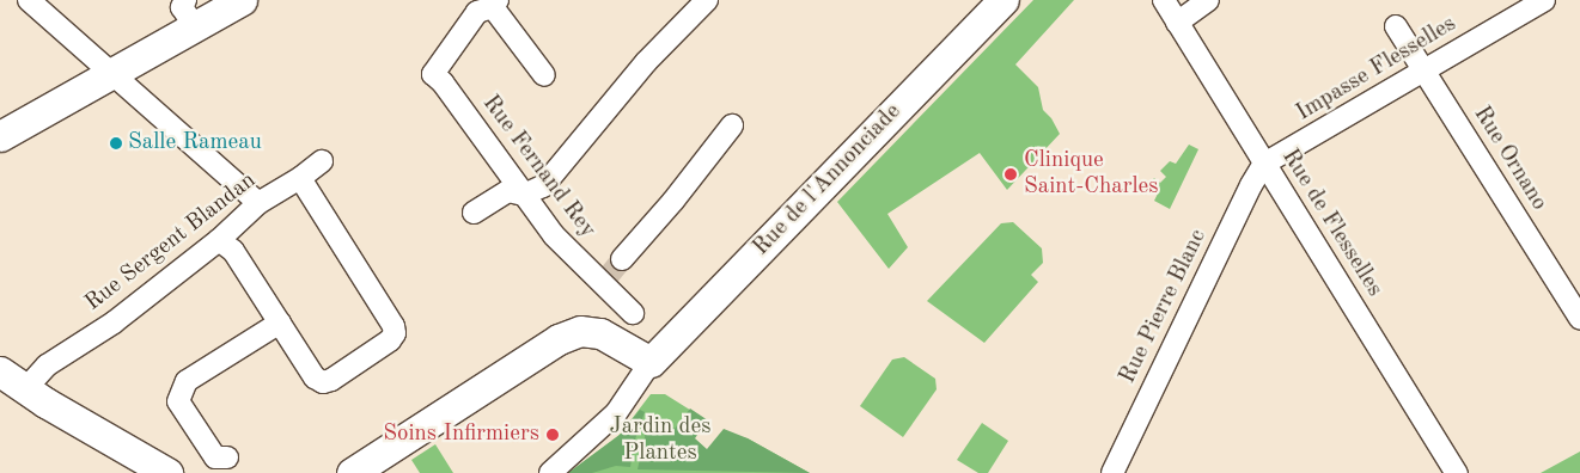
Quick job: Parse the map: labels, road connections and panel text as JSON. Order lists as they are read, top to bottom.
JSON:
{
  "streets": {
    "street": [
      "Impasse Flesselles",
      "Rue Ornano",
      "Rue Fernand Rey",
      "Rue de l'Annonciade",
      "Rue de Flesselles",
      "Rue Sergent Blandan",
      "Rue Pierre Blanc"
    ]
  },
  "crossings": [
    ["Impasse Flesselles", "Rue Ornano"],
    ["Impasse Flesselles", "Rue de Flesselles"],
    ["Impasse Flesselles", "Rue Pierre Blanc"],
    ["Rue de Flesselles", "Rue Pierre Blanc"]
  ],
  "parks": ["Jardin des Plantes"],
  "places": ["Salle Rameau", "Clinique Saint-Charles", "Soins Infirmiers"]
}
